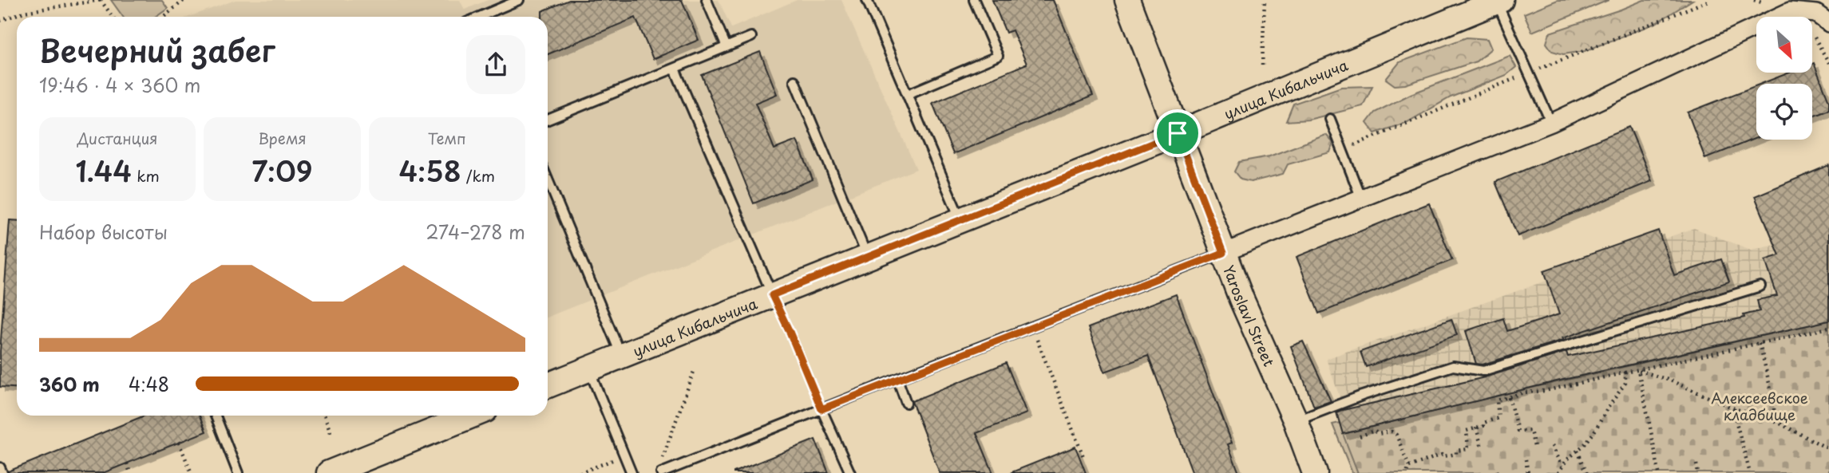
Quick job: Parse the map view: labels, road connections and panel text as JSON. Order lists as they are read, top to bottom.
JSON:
{
  "streets": {
    "street": ["улица Кибальчича", "Yaroslavl Street"]
  },
  "crossings": [
    ["улица Кибальчича", "Yaroslavl Street"]
  ],
  "parks": ["Алексеевское кладбище"],
  "north": "bottom right",
  "page": {
    "heading": ["Вечерний забег", "19:46 · 4 × 360 m"],
    "stats": [
      ["Дистанция", "1.44 km"],
      ["Время", "7:09"],
      ["Темп", "4:58 /km"]
    ],
    "chart": ["Набор высоты", "274–278 m"],
    "list": [
      {
        "name": "360 m",
        "note": "4:48"
      }
    ]
  }
}
